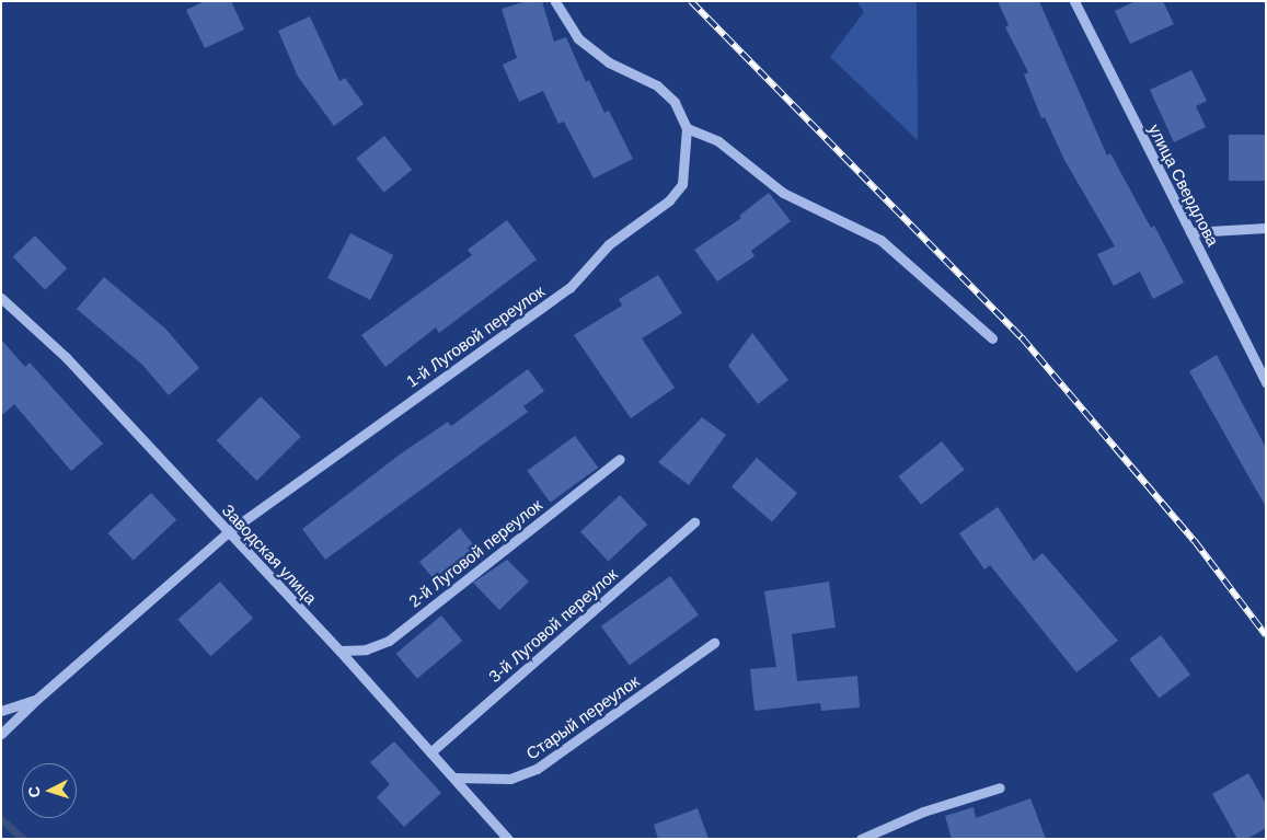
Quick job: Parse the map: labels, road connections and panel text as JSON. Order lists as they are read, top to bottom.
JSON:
{
  "streets": {
    "street": [
      "улица Свердлова",
      "1-й Луговой переулок",
      "2-й Луговой переулок",
      "Заводская улица",
      "3-й Луговой переулок",
      "Старый переулок"
    ]
  },
  "crossings": [
    ["1-й Луговой переулок", "Заводская улица"],
    ["2-й Луговой переулок", "Заводская улица"],
    ["Заводская улица", "3-й Луговой переулок"],
    ["Заводская улица", "Старый переулок"]
  ],
  "north": "left"
}
